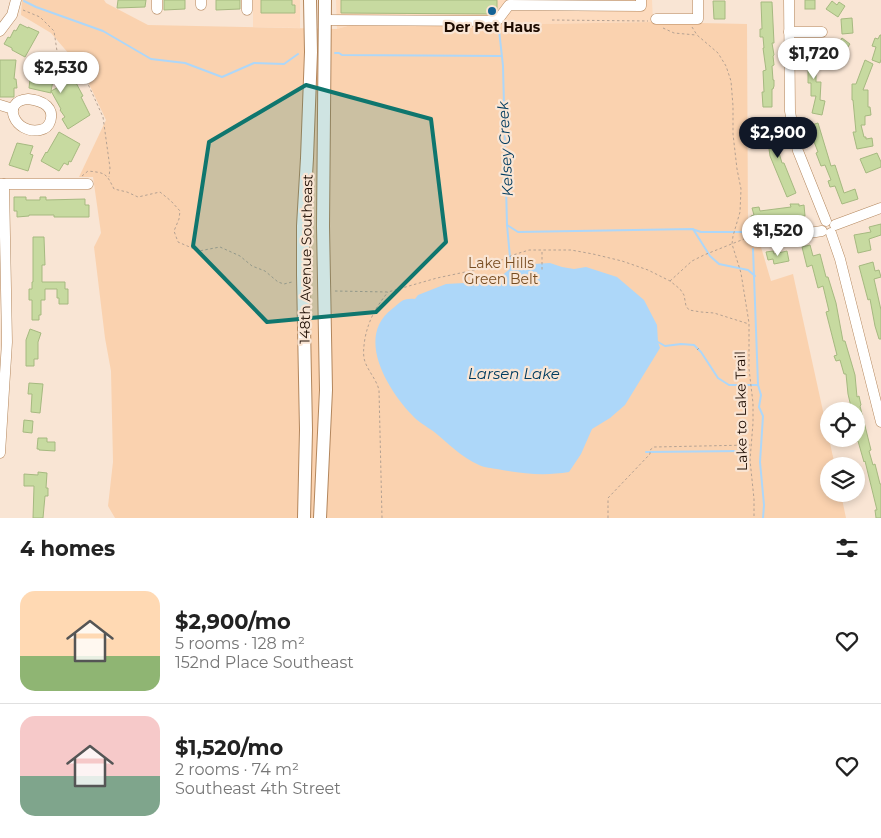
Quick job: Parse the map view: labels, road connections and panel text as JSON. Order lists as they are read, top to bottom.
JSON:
{
  "streets": {
    "main road": ["148th Avenue Southeast"],
    "path": ["Lake to Lake Trail"]
  },
  "water": ["Kelsey Creek", "Larsen Lake"],
  "parks": ["Lake Hills Green Belt"],
  "places": ["Der Pet Haus"],
  "page": {
    "price": [
      "$1,720",
      "$2,530",
      "$2,900",
      "$1,520"
    ],
    "heading": "4 homes",
    "list": [
      {
        "name": "$2,900/mo",
        "note": "5 rooms · 128 m² · 152nd Place Southeast"
      },
      {
        "name": "$1,520/mo",
        "note": "2 rooms · 74 m² · Southeast 4th Street"
      }
    ]
  }
}
